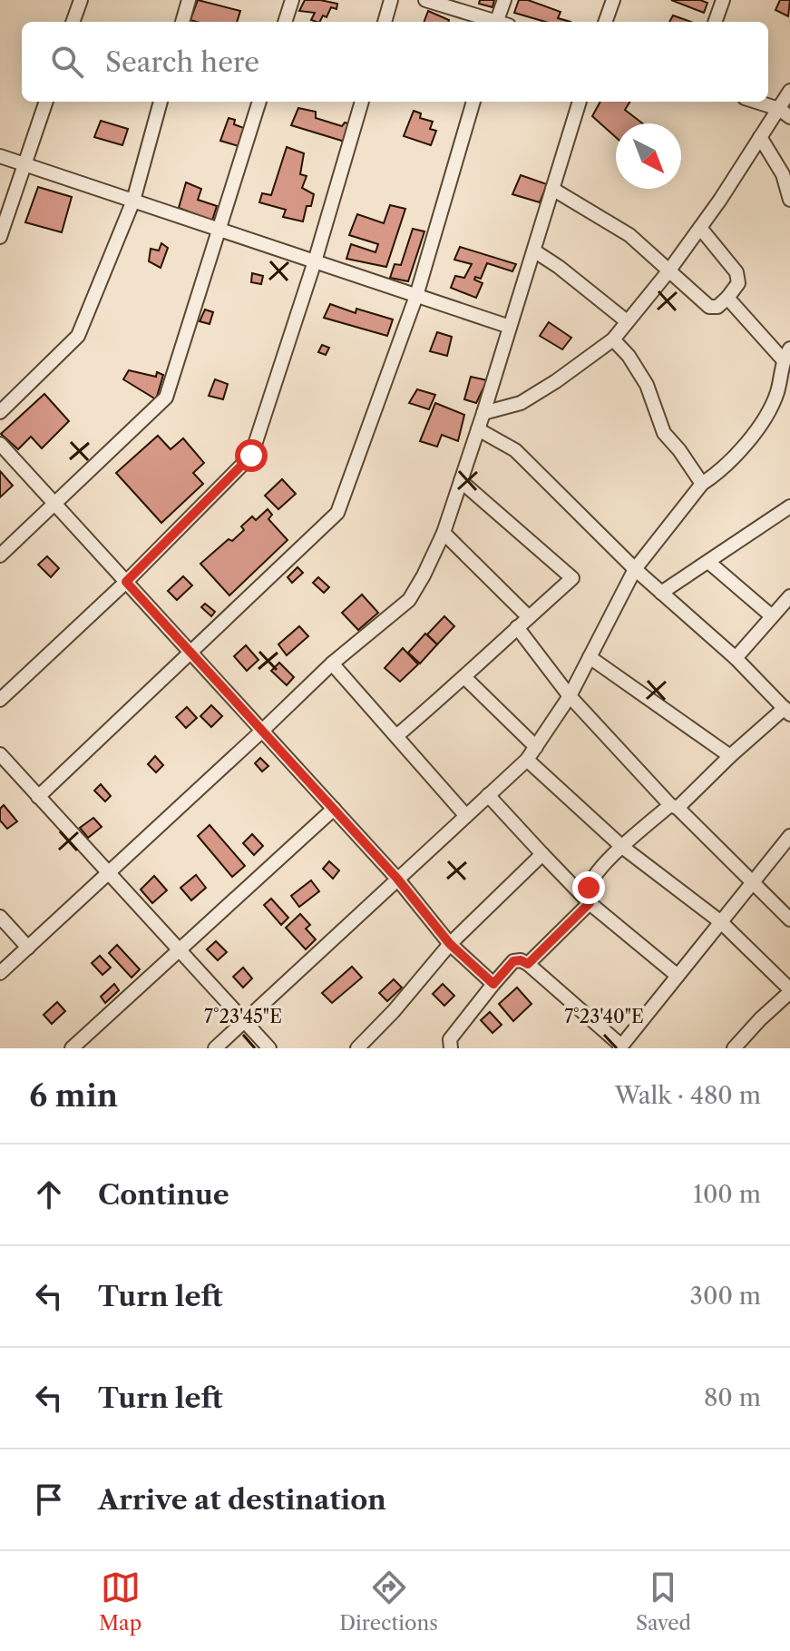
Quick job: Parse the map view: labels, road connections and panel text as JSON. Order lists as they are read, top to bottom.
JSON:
{
  "north": "bottom right",
  "page": {
    "search": "Search here",
    "heading": ["6 min", "Walk · 480 m"],
    "list": [
      ["Continue", "100 m"],
      ["Turn left", "300 m"],
      ["Turn left", "80 m"],
      "Arrive at destination"
    ],
    "nav": ["Map", "Directions", "Saved"]
  },
  "coordinates": ["7°23'45\"E", "7°23'40\"E"]
}
